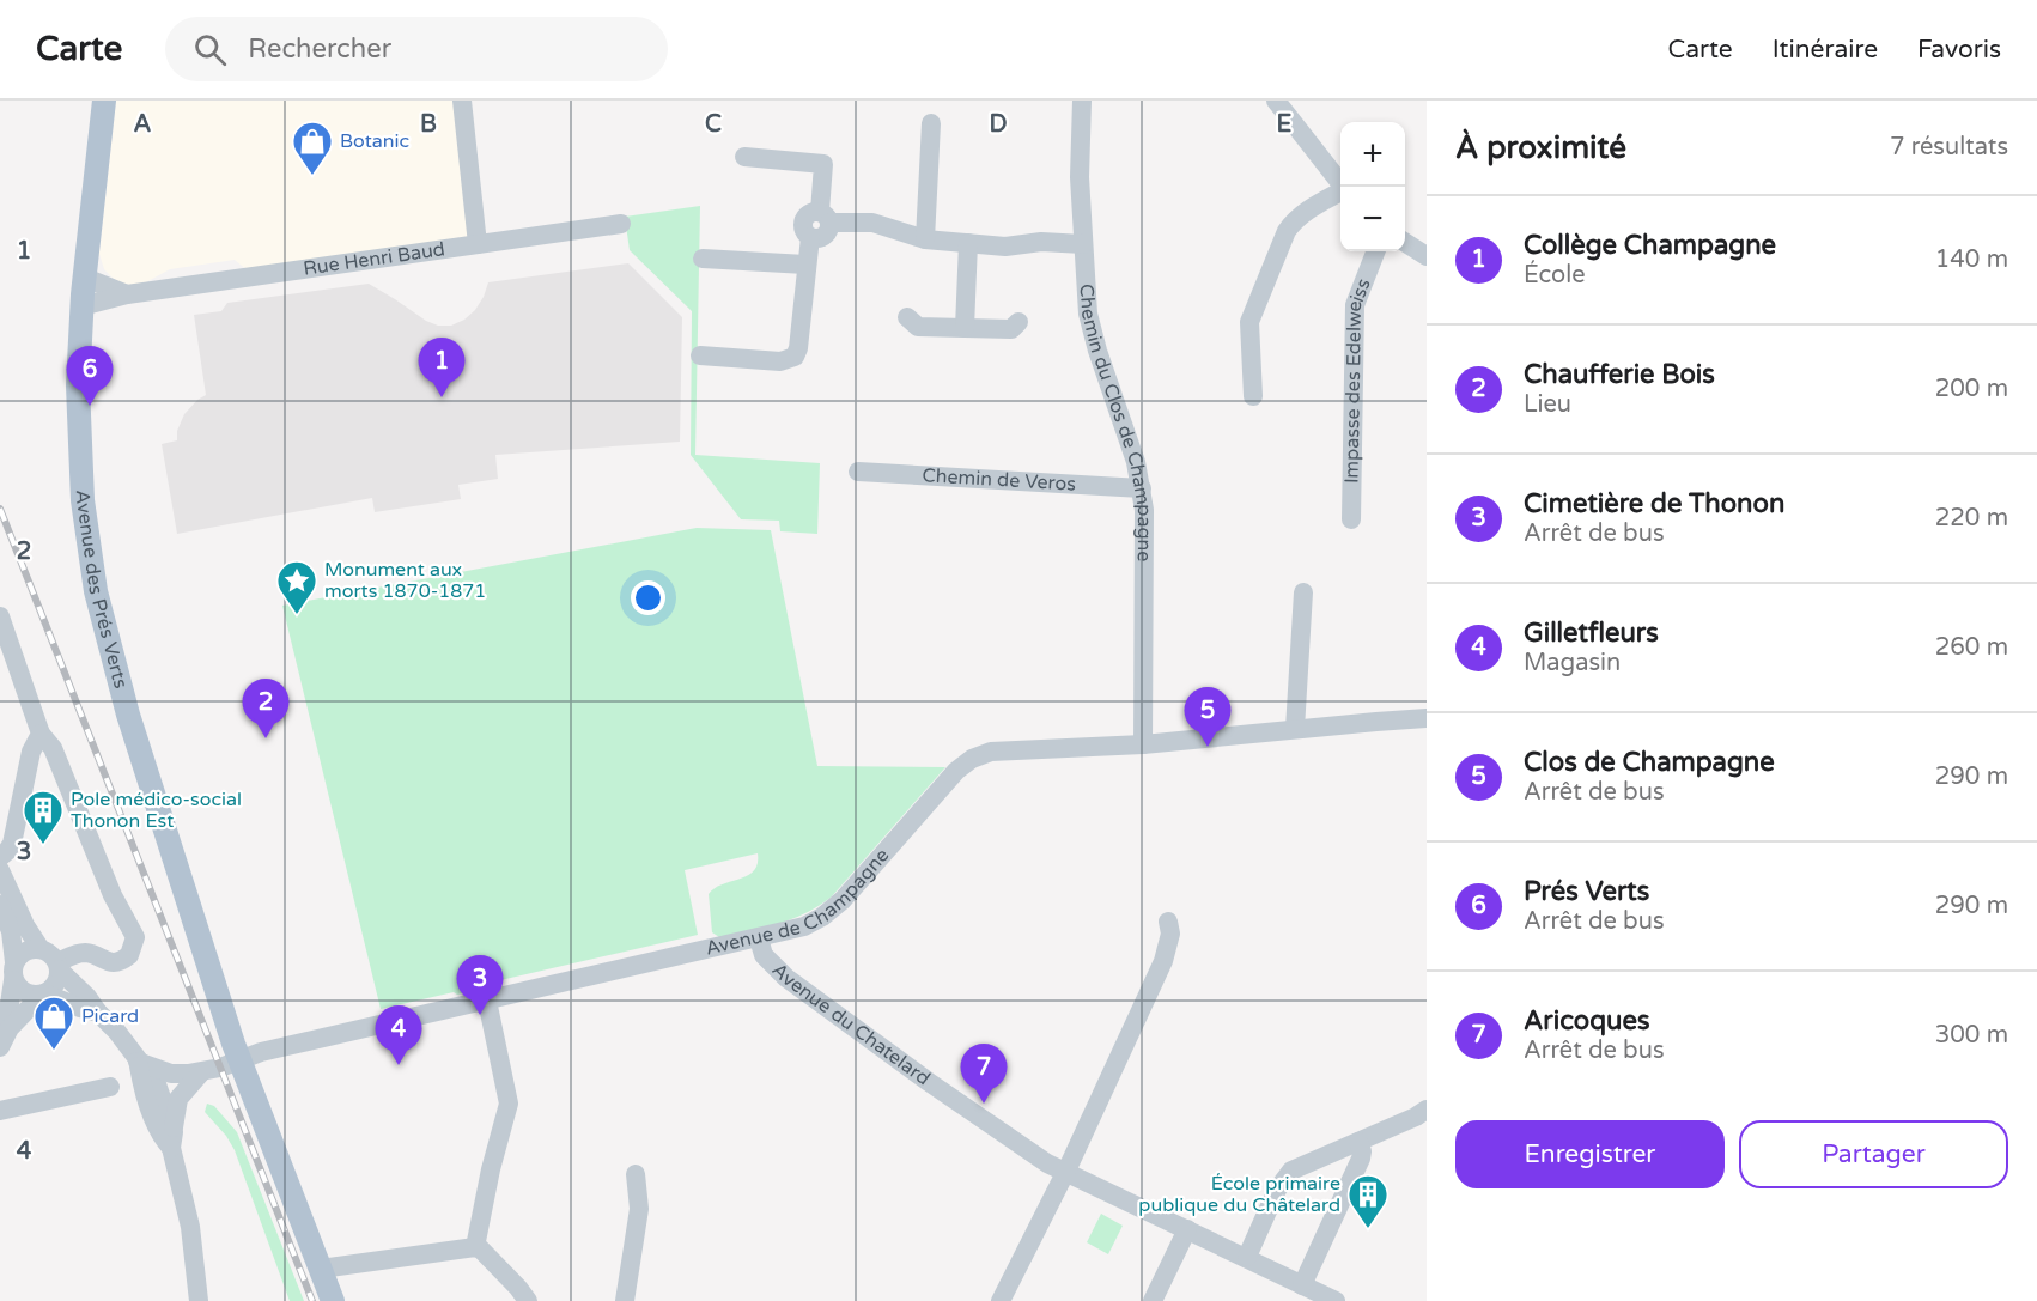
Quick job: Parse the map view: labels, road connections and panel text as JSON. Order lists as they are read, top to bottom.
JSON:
{
  "streets": {
    "main road": ["Avenue des Prés Verts"],
    "street": [
      "Rue Henri Baud",
      "Impasse des Edelweiss",
      "Chemin du Clos de Champagne",
      "Chemin de Veros",
      "Avenue de Champagne",
      "Avenue du Chatelard"
    ]
  },
  "crossings": [
    ["Rue Henri Baud", "Avenue des Prés Verts"],
    ["Chemin du Clos de Champagne", "Chemin de Veros"],
    ["Chemin du Clos de Champagne", "Avenue de Champagne"],
    ["Avenue des Prés Verts", "Avenue de Champagne"],
    ["Avenue de Champagne", "Avenue du Chatelard"]
  ],
  "places": {
    "shop": ["Botanic", "Picard"],
    "place": ["Monument aux morts 1870-1871"],
    "building": ["Pole médico-social Thonon Est", "École primaire publique du Châtelard"]
  },
  "page": {
    "header": "Carte",
    "search": "Rechercher",
    "nav": ["Carte", "Itinéraire", "Favoris"],
    "heading": ["À proximité", "7 résultats"],
    "map_buttons": ["+", "−"],
    "list": [
      {
        "mark": "1",
        "name": "Collège Champagne",
        "note": "École",
        "value": "140 m"
      },
      {
        "mark": "2",
        "name": "Chaufferie Bois",
        "note": "Lieu",
        "value": "200 m"
      },
      {
        "mark": "3",
        "name": "Cimetière de Thonon",
        "note": "Arrêt de bus",
        "value": "220 m"
      },
      {
        "mark": "4",
        "name": "Gilletfleurs",
        "note": "Magasin",
        "value": "260 m"
      },
      {
        "mark": "5",
        "name": "Clos de Champagne",
        "note": "Arrêt de bus",
        "value": "290 m"
      },
      {
        "mark": "6",
        "name": "Prés Verts",
        "note": "Arrêt de bus",
        "value": "290 m"
      },
      {
        "mark": "7",
        "name": "Aricoques",
        "note": "Arrêt de bus",
        "value": "300 m"
      }
    ],
    "pins": [
      "1",
      "6",
      "2",
      "5",
      "3",
      "4",
      "7"
    ],
    "buttons": ["Enregistrer", "Partager"]
  },
  "grid": {
    "columns": [
      "A",
      "B",
      "C",
      "D",
      "E"
    ],
    "rows": [
      "1",
      "2",
      "3",
      "4"
    ]
  }
}
